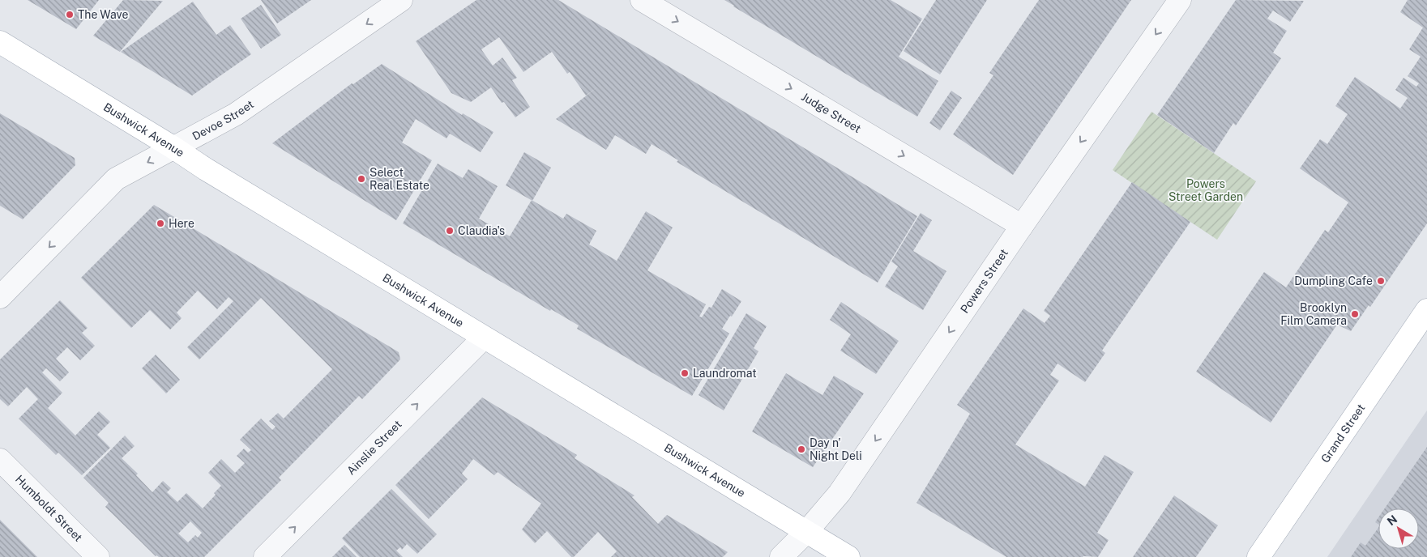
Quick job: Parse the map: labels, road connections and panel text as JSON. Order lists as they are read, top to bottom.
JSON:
{
  "streets": {
    "main road": ["Bushwick Avenue", "Grand Street"],
    "street": [
      "Judge Street",
      "Devoe Street",
      "Powers Street",
      "Ainslie Street",
      "Humboldt Street"
    ]
  },
  "crossings": [
    ["Judge Street", "Powers Street"],
    ["Devoe Street", "Bushwick Avenue"],
    ["Bushwick Avenue", "Powers Street"],
    ["Bushwick Avenue", "Ainslie Street"]
  ],
  "one_way": [
    "Judge Street",
    "Devoe Street",
    "Powers Street",
    "Ainslie Street"
  ],
  "parks": ["Powers Street Garden"],
  "places": [
    "The Wave",
    "Select Real Estate",
    "Here",
    "Claudia's",
    "Dumpling Cafe",
    "Brooklyn Film Camera",
    "Laundromat",
    "Day n' Night Deli"
  ],
  "north": "top left"
}
